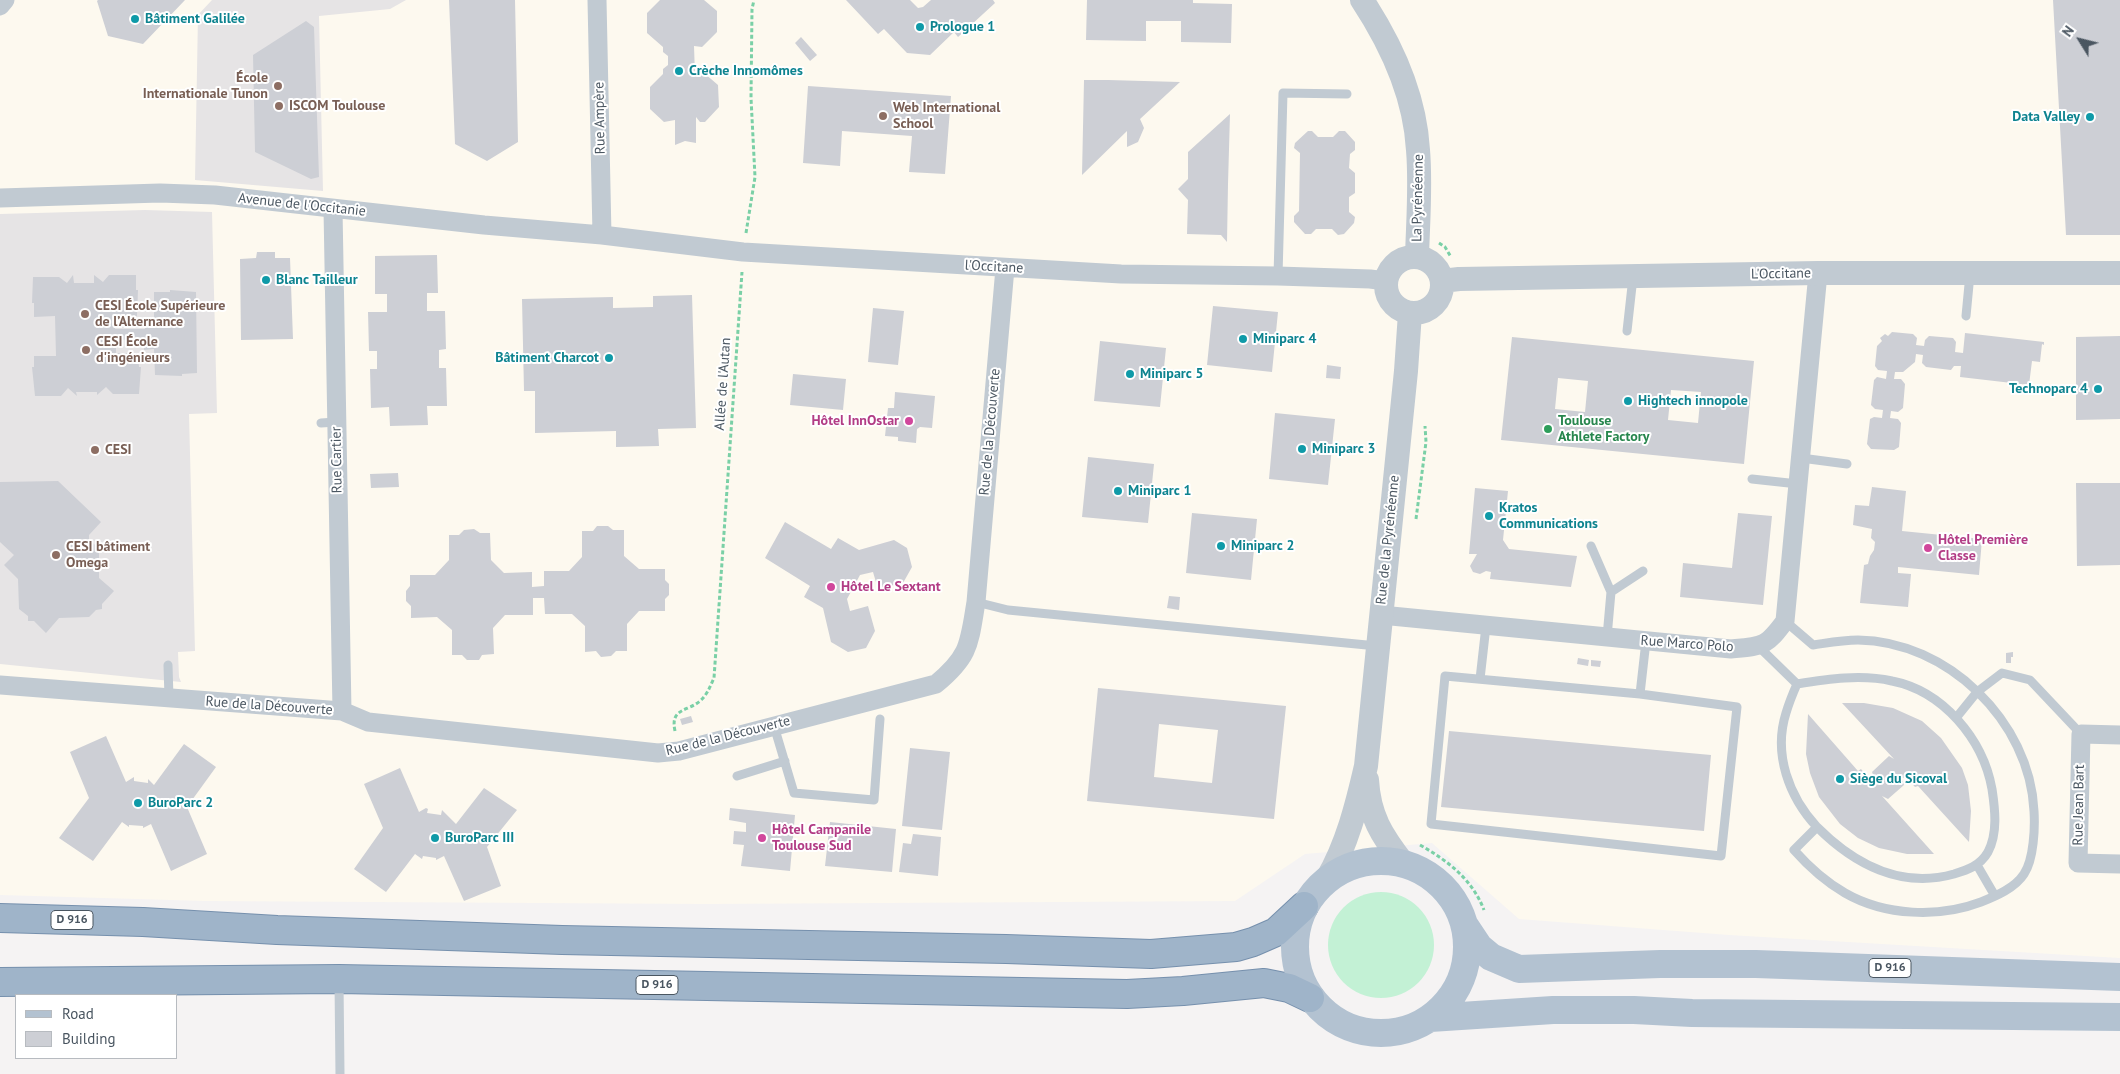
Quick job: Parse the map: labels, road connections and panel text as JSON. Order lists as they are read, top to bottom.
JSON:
{
  "streets": {
    "highway": ["D 916"],
    "street": [
      "Rue Ampère",
      "La Pyrénéenne",
      "Avenue de l'Occitanie",
      "l'Occitane",
      "L'Occitane",
      "Rue de la Découverte",
      "Rue Cartier",
      "Rue de la Pyrénéenne",
      "Rue Marco Polo",
      "Rue Jean Bart"
    ],
    "path": ["Allée de l'Autan"]
  },
  "crossings": [
    ["Rue Ampère", "Avenue de l'Occitanie"],
    ["Rue Ampère", "l'Occitane"],
    ["La Pyrénéenne", "l'Occitane"],
    ["La Pyrénéenne", "L'Occitane"],
    ["La Pyrénéenne", "Rue de la Pyrénéenne"],
    ["Avenue de l'Occitanie", "l'Occitane"],
    ["Avenue de l'Occitanie", "Rue Cartier"],
    ["l'Occitane", "L'Occitane"],
    ["l'Occitane", "Allée de l'Autan"],
    ["l'Occitane", "Rue de la Découverte"],
    ["l'Occitane", "Rue de la Pyrénéenne"],
    ["L'Occitane", "Rue de la Pyrénéenne"],
    ["Allée de l'Autan", "Rue de la Découverte"],
    ["Rue de la Découverte", "Rue Cartier"],
    ["Rue de la Pyrénéenne", "Rue Marco Polo"],
    ["Rue de la Pyrénéenne", "D 916"]
  ],
  "places": [
    "Bâtiment Galilée",
    "Prologue 1",
    "Crèche Innomômes",
    "École Internationale Tunon",
    "ISCOM Toulouse",
    "Web International School",
    "Data Valley",
    "Blanc Tailleur",
    "CESI École Supérieure de l’Alternance",
    "Miniparc 4",
    "CESI École d'ingénieurs",
    "Bâtiment Charcot",
    "Miniparc 5",
    "Technoparc 4",
    "Hightech innopole",
    "Hôtel InnOstar",
    "Toulouse Athlete Factory",
    "Miniparc 3",
    "CESI",
    "Miniparc 1",
    "Kratos Communications",
    "Miniparc 2",
    "Hôtel Première Classe",
    "CESI bâtiment Omega",
    "Hôtel Le Sextant",
    "Siège du Sicoval",
    "BuroParc 2",
    "BuroParc III",
    "Hôtel Campanile Toulouse Sud"
  ],
  "legend": ["Road", "Building"],
  "north": "top left"
}
